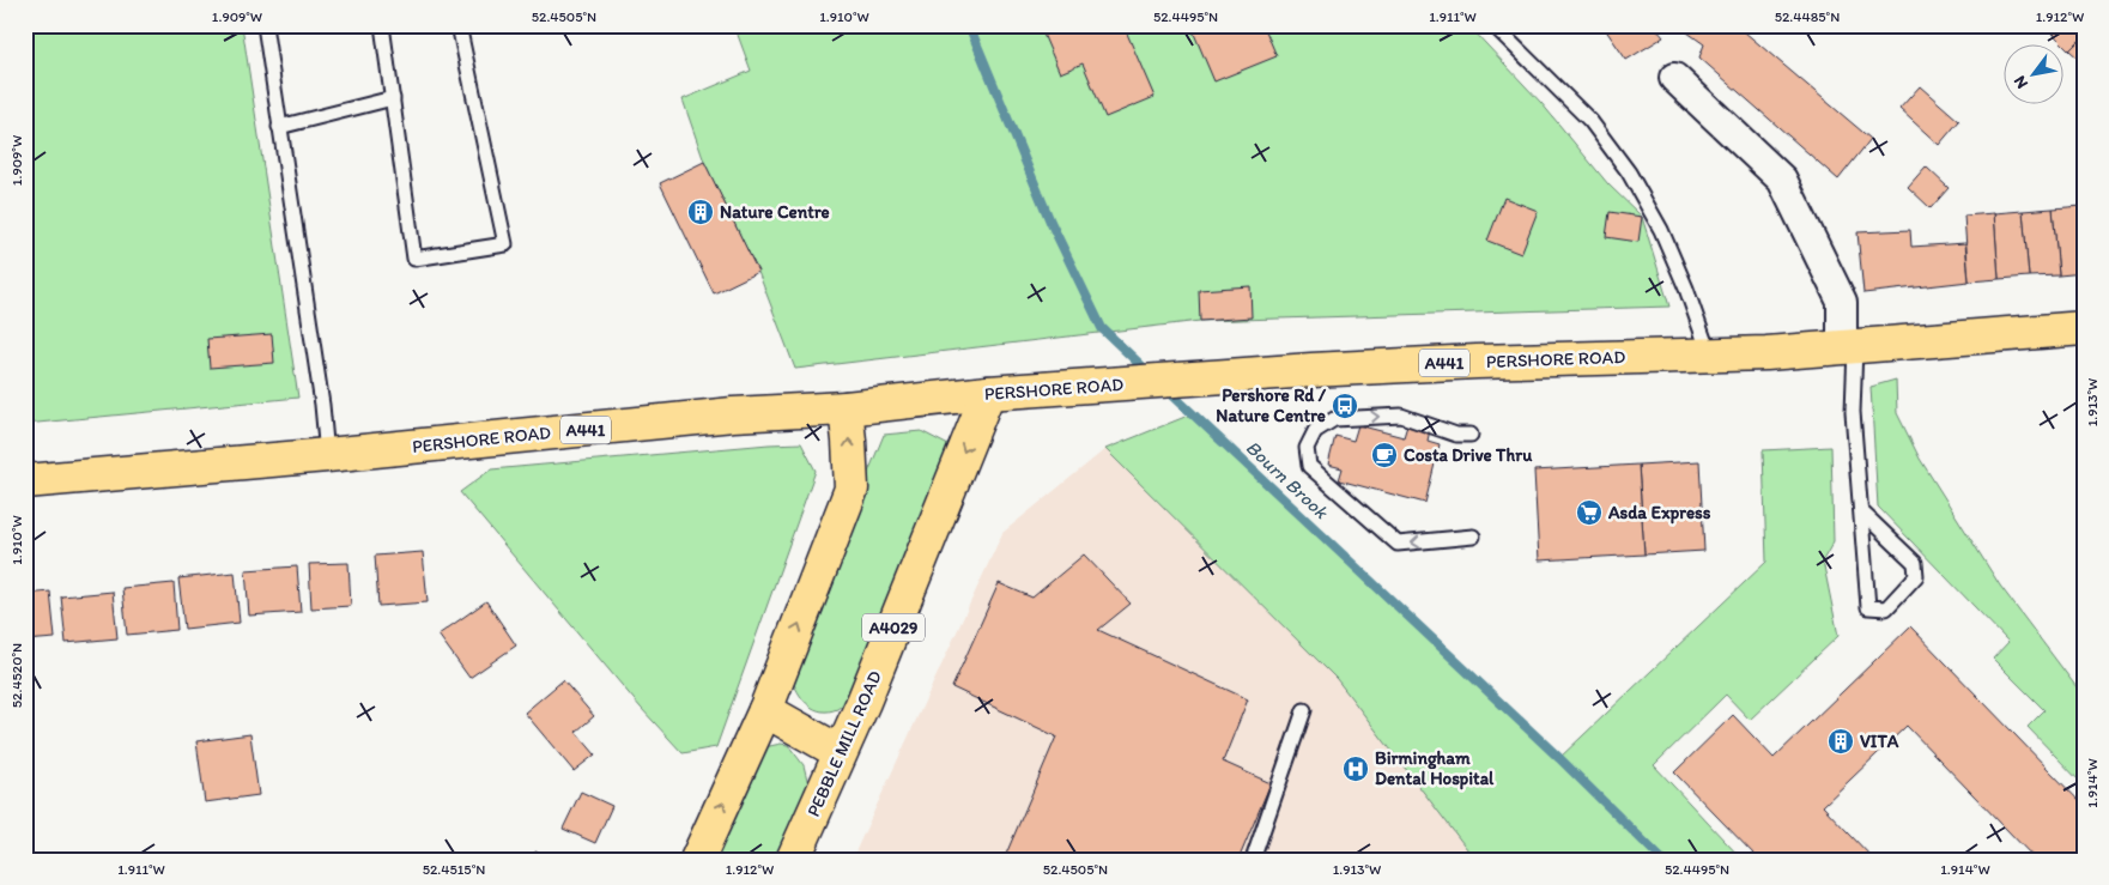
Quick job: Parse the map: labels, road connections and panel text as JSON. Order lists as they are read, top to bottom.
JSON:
{
  "streets": {
    "main road": [
      "PERSHORE ROAD",
      "A441",
      "A4029",
      "PEBBLE MILL ROAD"
    ]
  },
  "crossings": [
    ["PERSHORE ROAD", "PEBBLE MILL ROAD"]
  ],
  "water": ["Bourn Brook"],
  "places": {
    "building": ["Nature Centre", "VITA"],
    "bus stop": ["Pershore Rd / Nature Centre"],
    "cafe": ["Costa Drive Thru"],
    "supermarket": ["Asda Express"],
    "hospital": ["Birmingham Dental Hospital"]
  },
  "north": "bottom left",
  "coordinates": [
    "1.909°W",
    "52.4505°N",
    "1.910°W",
    "52.4495°N",
    "1.911°W",
    "52.4485°N",
    "1.912°W",
    "1.913°W",
    "52.4520°N",
    "1.914°W",
    "52.4515°N"
  ]
}
